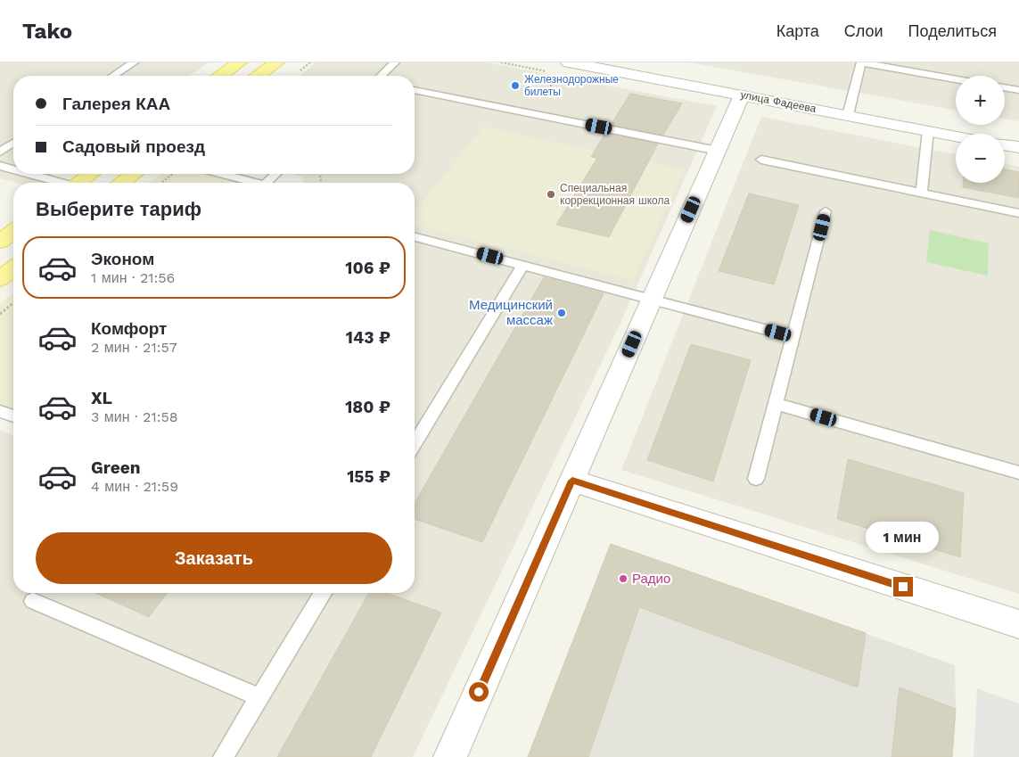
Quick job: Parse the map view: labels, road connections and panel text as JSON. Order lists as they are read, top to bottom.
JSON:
{
  "streets": {
    "street": ["улица Фадеева"]
  },
  "places": [
    "Железнодорожные билеты",
    "Специальная коррекционная школа",
    "Медицинский массаж",
    "Радио"
  ],
  "page": {
    "header": "Tako",
    "nav": ["Карта", "Слои", "Поделиться"],
    "map_buttons": ["+", "−"],
    "banner": ["Галерея КАА", "Садовый проезд"],
    "heading": "Выберите тариф",
    "list": [
      {
        "name": "Эконом",
        "note": "1 мин · 21:56",
        "value": "106 ₽"
      },
      {
        "name": "Комфорт",
        "note": "2 мин · 21:57",
        "value": "143 ₽"
      },
      {
        "name": "XL",
        "note": "3 мин · 21:58",
        "value": "180 ₽"
      },
      {
        "name": "Green",
        "note": "4 мин · 21:59",
        "value": "155 ₽"
      }
    ],
    "bubble": "1 мин",
    "buttons": "Заказать"
  }
}
